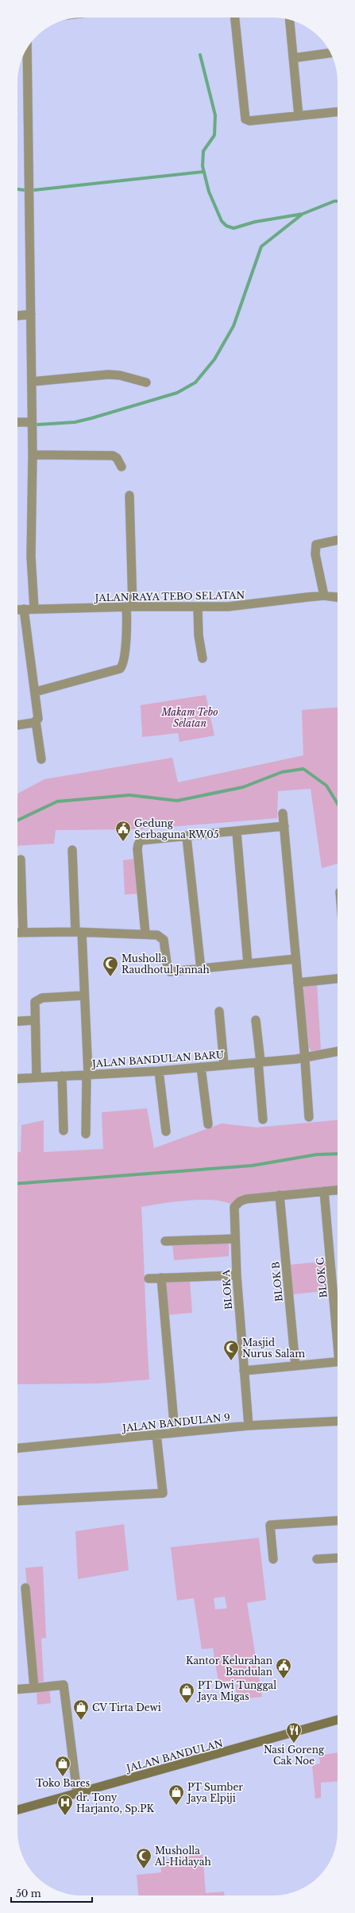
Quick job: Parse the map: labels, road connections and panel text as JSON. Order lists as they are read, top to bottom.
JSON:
{
  "streets": {
    "main road": ["JALAN BANDULAN"],
    "street": [
      "JALAN RAYA TEBO SELATAN",
      "JALAN BANDULAN BARU",
      "BLOK C",
      "BLOK B",
      "BLOK A",
      "JALAN BANDULAN 9"
    ]
  },
  "crossings": [
    ["BLOK B", "BLOK A"],
    ["BLOK A", "JALAN BANDULAN 9"]
  ],
  "parks": ["Makam Tebo Selatan"],
  "places": {
    "public building": ["Gedung Serbaguna RW05", "Kantor Kelurahan Bandulan"],
    "mosque": ["Musholla Raudhotul Jannah", "Masjid Nurus Salam", "Musholla Al-Hidayah"],
    "shop": [
      "PT Dwi Tunggal Jaya Migas",
      "CV Tirta Dewi",
      "Toko Bares",
      "PT Sumber Jaya Elpiji"
    ],
    "restaurant": ["Nasi Goreng Cak Noe"],
    "hospital": ["dr. Tony Harjanto, Sp.PK"]
  },
  "scale_bar": "50 m"
}
